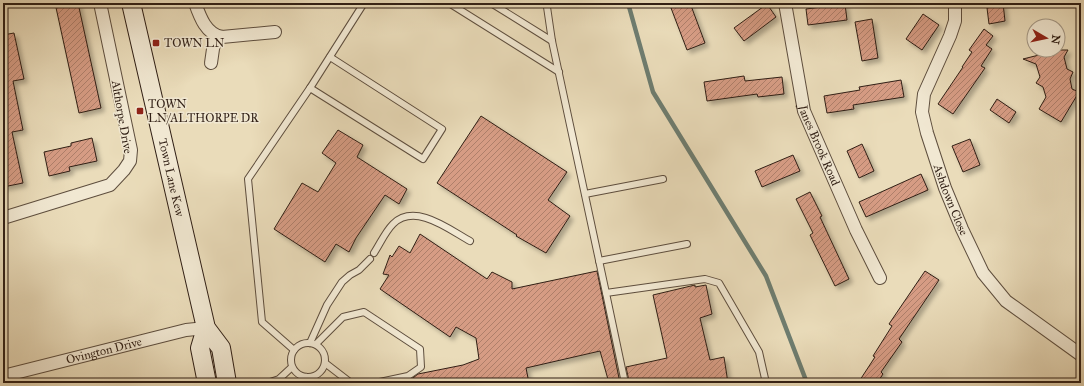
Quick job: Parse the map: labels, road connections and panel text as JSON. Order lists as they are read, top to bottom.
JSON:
{
  "streets": {
    "street": [
      "Althorpe Drive",
      "Janes Brook Road",
      "Town Lane Kew",
      "Ashdown Close",
      "Ovington Drive"
    ]
  },
  "crossings": [
    ["Town Lane Kew", "Ovington Drive"]
  ],
  "places": {
    "transit": ["TOWN LN", "TOWN LN/ALTHORPE DR"]
  },
  "north": "right"
}
